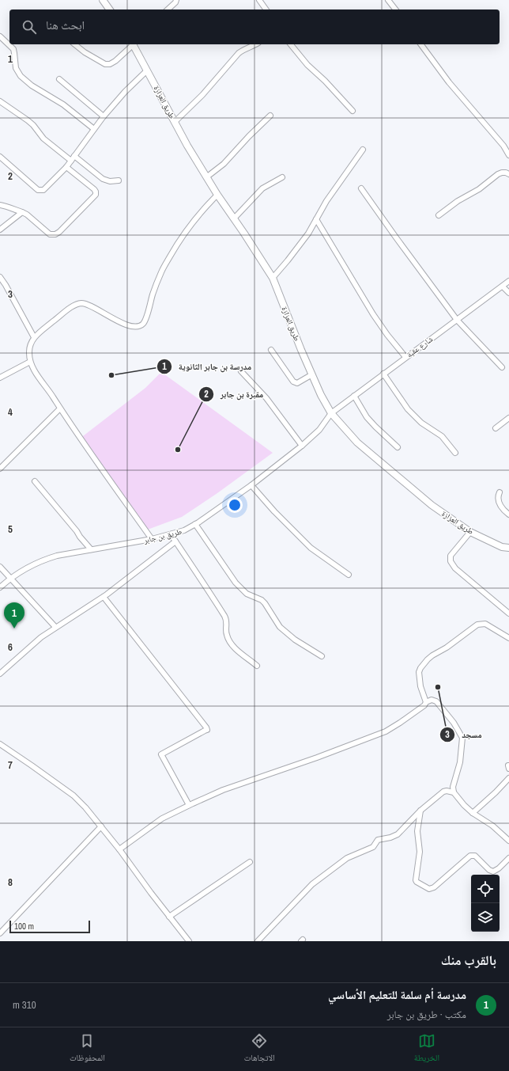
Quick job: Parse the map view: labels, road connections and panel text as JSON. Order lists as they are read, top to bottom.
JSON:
{
  "streets": {
    "street": ["طريق العزازة", "شارع عقبة", "طريق بن جابر"]
  },
  "crossings": [
    ["طريق العزازة", "شارع عقبة"],
    ["طريق العزازة", "طريق بن جابر"],
    ["شارع عقبة", "طريق بن جابر"]
  ],
  "places": ["مدرسة بن جابر الثانوية", "مقبرة بن جابر", "مسجد"],
  "scale_bar": "100 m",
  "page": {
    "search": "ابحث هنا",
    "pins": "1",
    "scale": "100 m",
    "heading": "بالقرب منك",
    "list": [
      {
        "mark": "1",
        "name": "مدرسة أم سلمة للتعليم الأساسي",
        "note": "مكتب · طريق بن جابر",
        "value": "310 m"
      }
    ],
    "nav": ["الخريطة", "الاتجاهات", "المحفوظات"]
  },
  "grid": {
    "rows": [
      "1",
      "2",
      "3",
      "4",
      "5",
      "6",
      "7",
      "8"
    ]
  }
}
